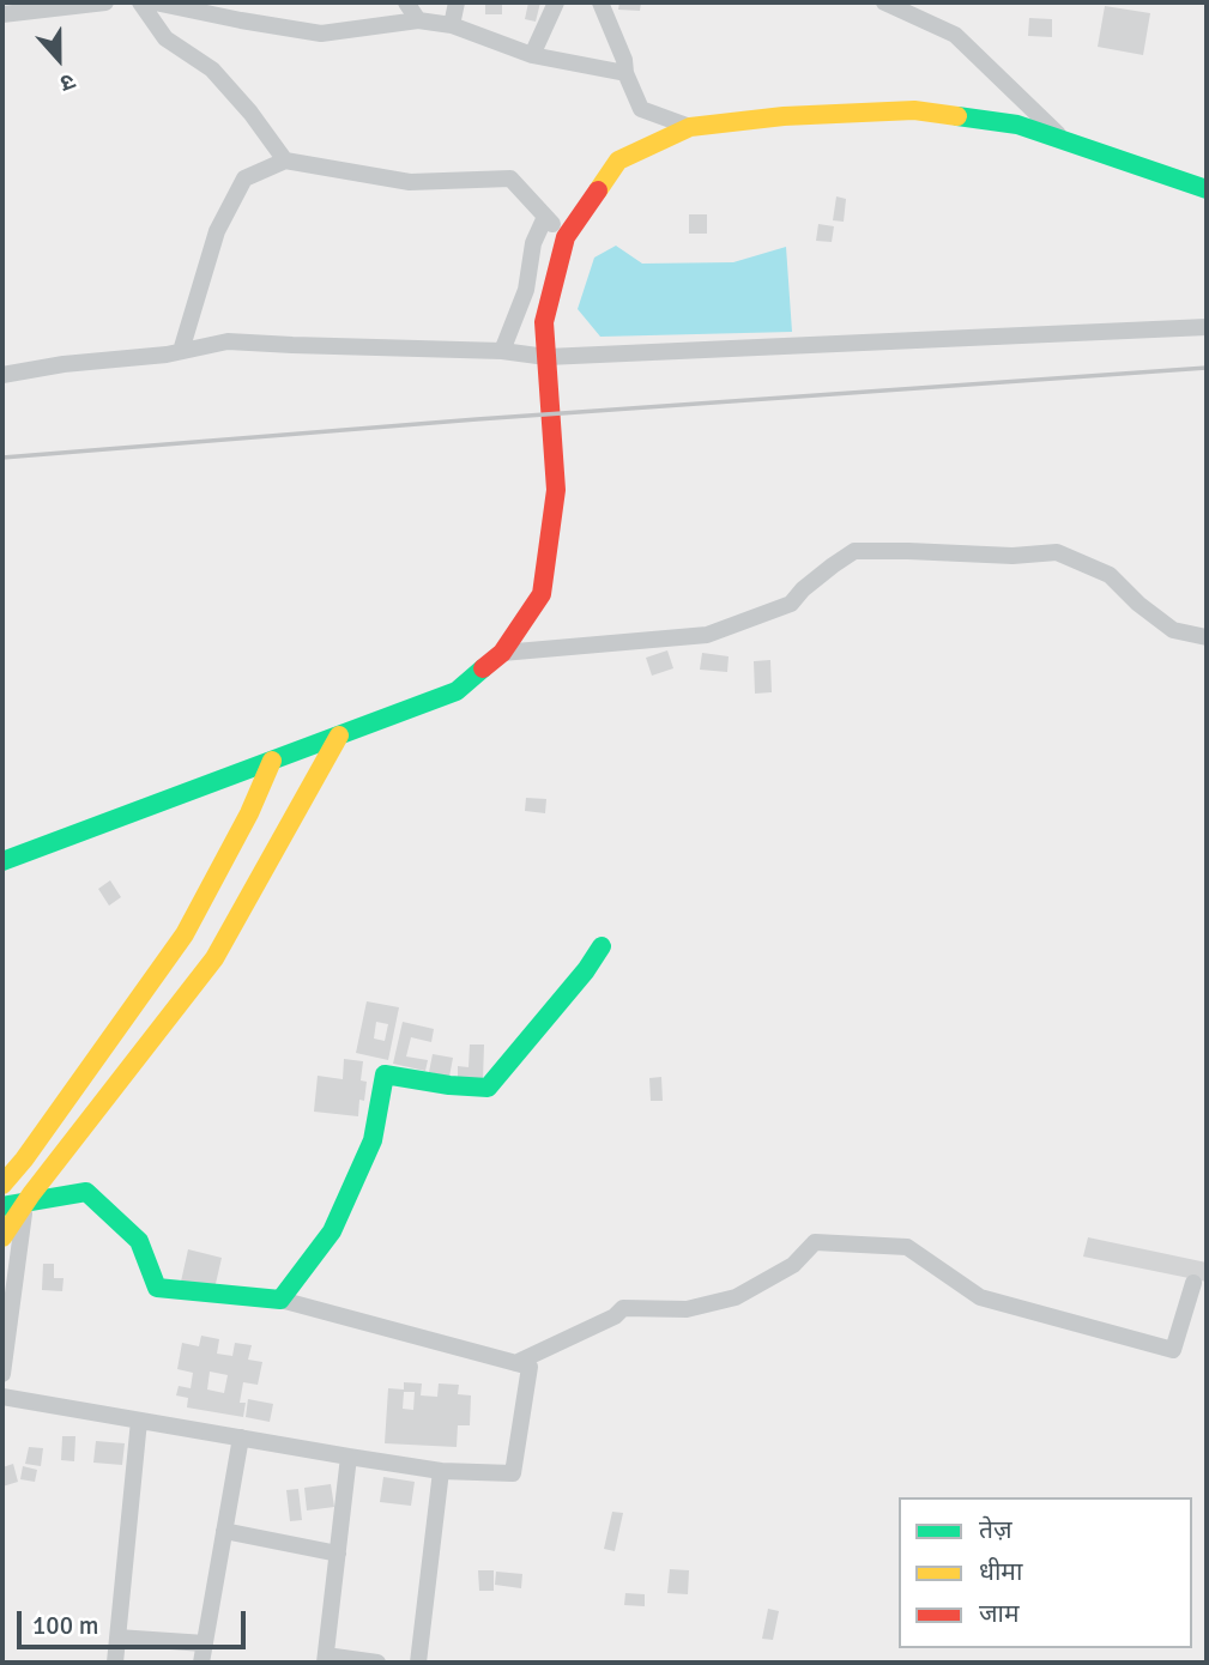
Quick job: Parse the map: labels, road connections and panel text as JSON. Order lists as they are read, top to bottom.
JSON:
{
  "legend": ["तेज़", "धीमा", "जाम"],
  "scale_bar": "100 m",
  "north": "bottom"
}
